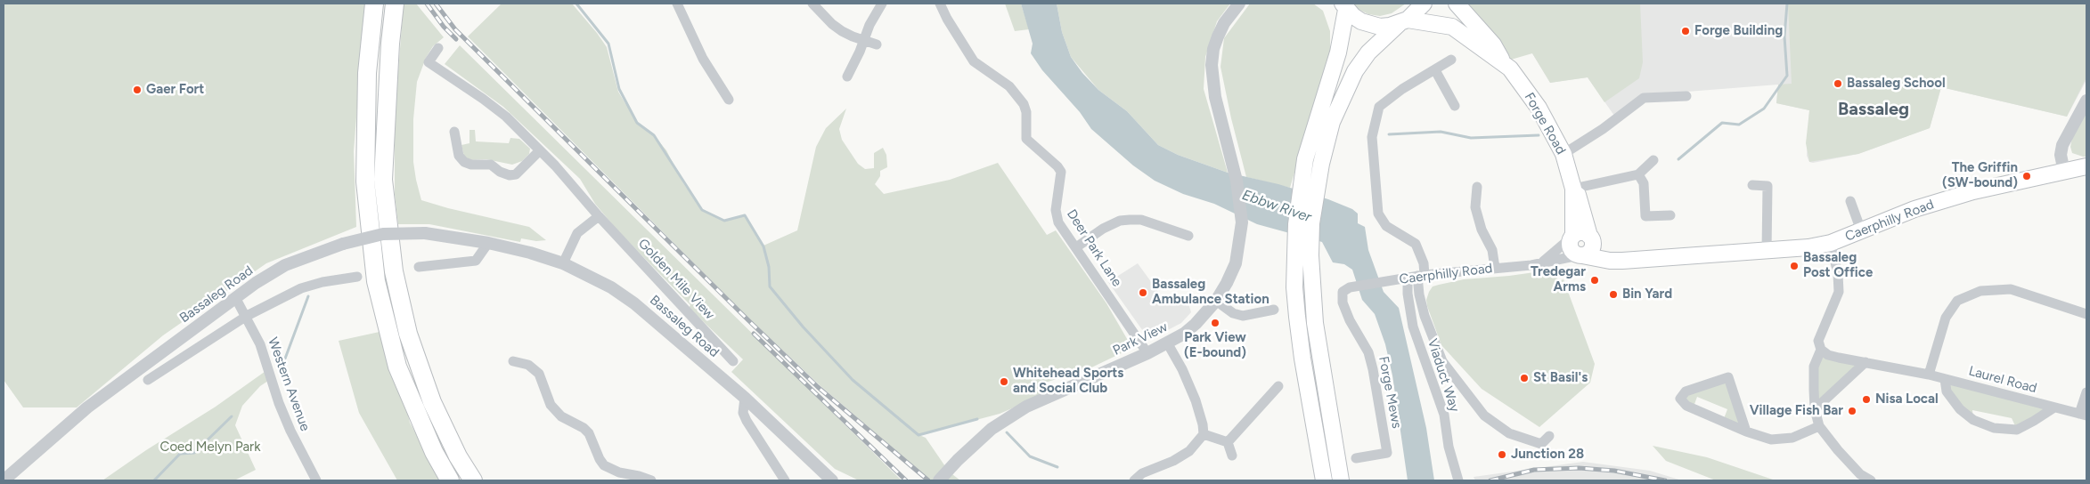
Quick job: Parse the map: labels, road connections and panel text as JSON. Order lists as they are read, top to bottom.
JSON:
{
  "streets": {
    "main road": ["Forge Road", "Caerphilly Road"],
    "street": [
      "Deer Park Lane",
      "Golden Mile View",
      "Bassaleg Road",
      "Park View",
      "Viaduct Way",
      "Laurel Road",
      "Western Avenue",
      "Forge Mews"
    ]
  },
  "crossings": [
    ["Forge Road", "Caerphilly Road"],
    ["Caerphilly Road", "Viaduct Way"],
    ["Caerphilly Road", "Forge Mews"],
    ["Deer Park Lane", "Park View"],
    ["Bassaleg Road", "Western Avenue"]
  ],
  "districts": ["Bassaleg"],
  "water": ["Ebbw River"],
  "parks": ["Coed Melyn Park"],
  "places": [
    "Forge Building",
    "Bassaleg School",
    "Gaer Fort",
    "The Griffin (SW-bound)",
    "Bassaleg Post Office",
    "Tredegar Arms",
    "Bassaleg Ambulance Station",
    "Bin Yard",
    "Park View (E-bound)",
    "St Basil's",
    "Whitehead Sports and Social Club",
    "Nisa Local",
    "Village Fish Bar",
    "Junction 28"
  ]
}
